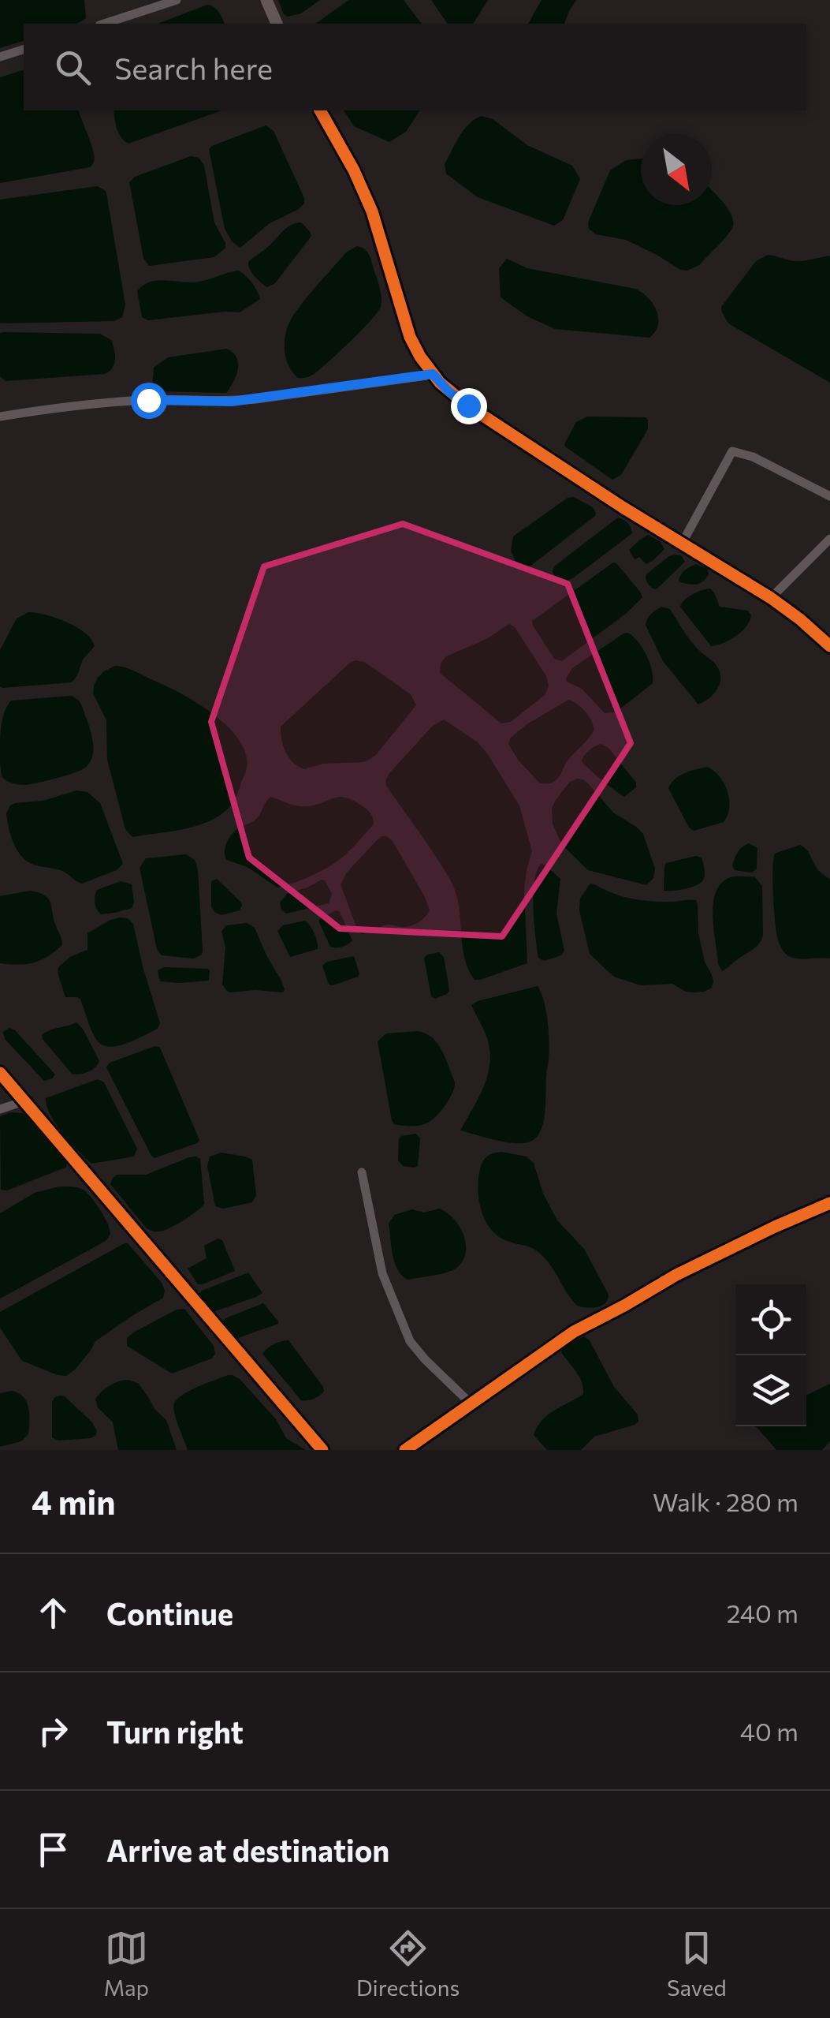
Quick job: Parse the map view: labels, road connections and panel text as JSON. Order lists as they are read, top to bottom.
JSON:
{
  "north": "bottom right",
  "page": {
    "search": "Search here",
    "heading": ["4 min", "Walk · 280 m"],
    "list": [
      ["Continue", "240 m"],
      ["Turn right", "40 m"],
      "Arrive at destination"
    ],
    "nav": ["Map", "Directions", "Saved"]
  }
}
